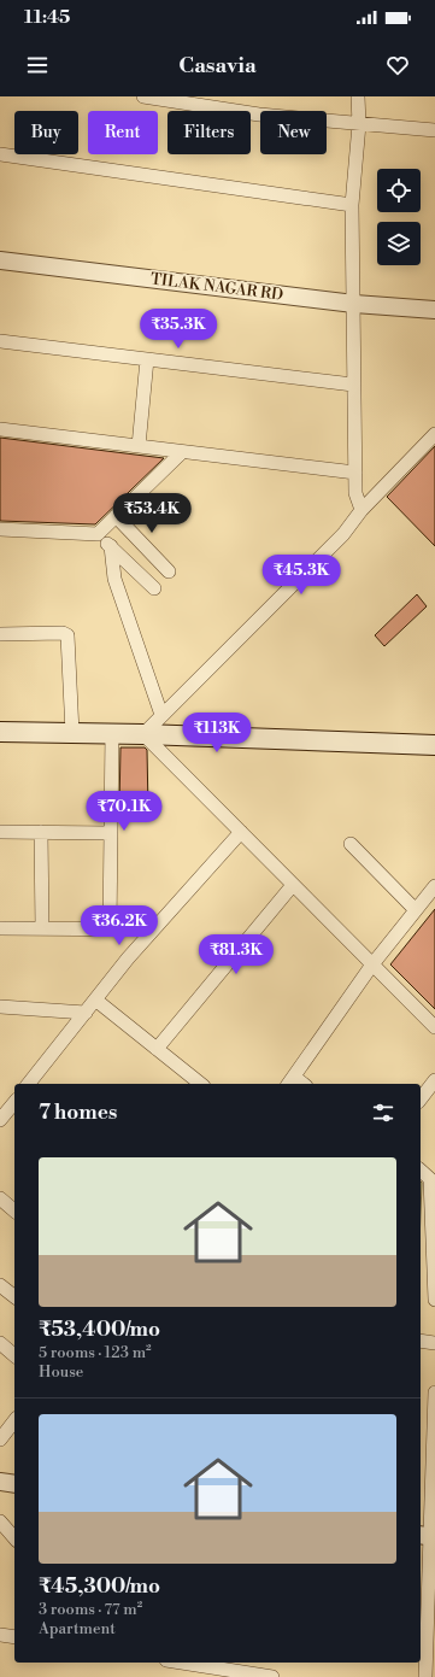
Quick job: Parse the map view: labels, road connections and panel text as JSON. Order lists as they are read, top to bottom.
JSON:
{
  "streets": {
    "street": ["TILAK NAGAR RD"]
  },
  "page": {
    "status": "11:45",
    "header": "Casavia",
    "chip": [
      "Buy",
      "Rent",
      "Filters",
      "New"
    ],
    "price": [
      "₹35.3K",
      "₹53.4K",
      "₹45.3K",
      "₹113K",
      "₹70.1K",
      "₹36.2K",
      "₹81.3K"
    ],
    "heading": "7 homes",
    "list": [
      {
        "name": "₹53,400/mo",
        "note": "5 rooms · 123 m² · House"
      },
      {
        "name": "₹45,300/mo",
        "note": "3 rooms · 77 m² · Apartment"
      }
    ]
  }
}
